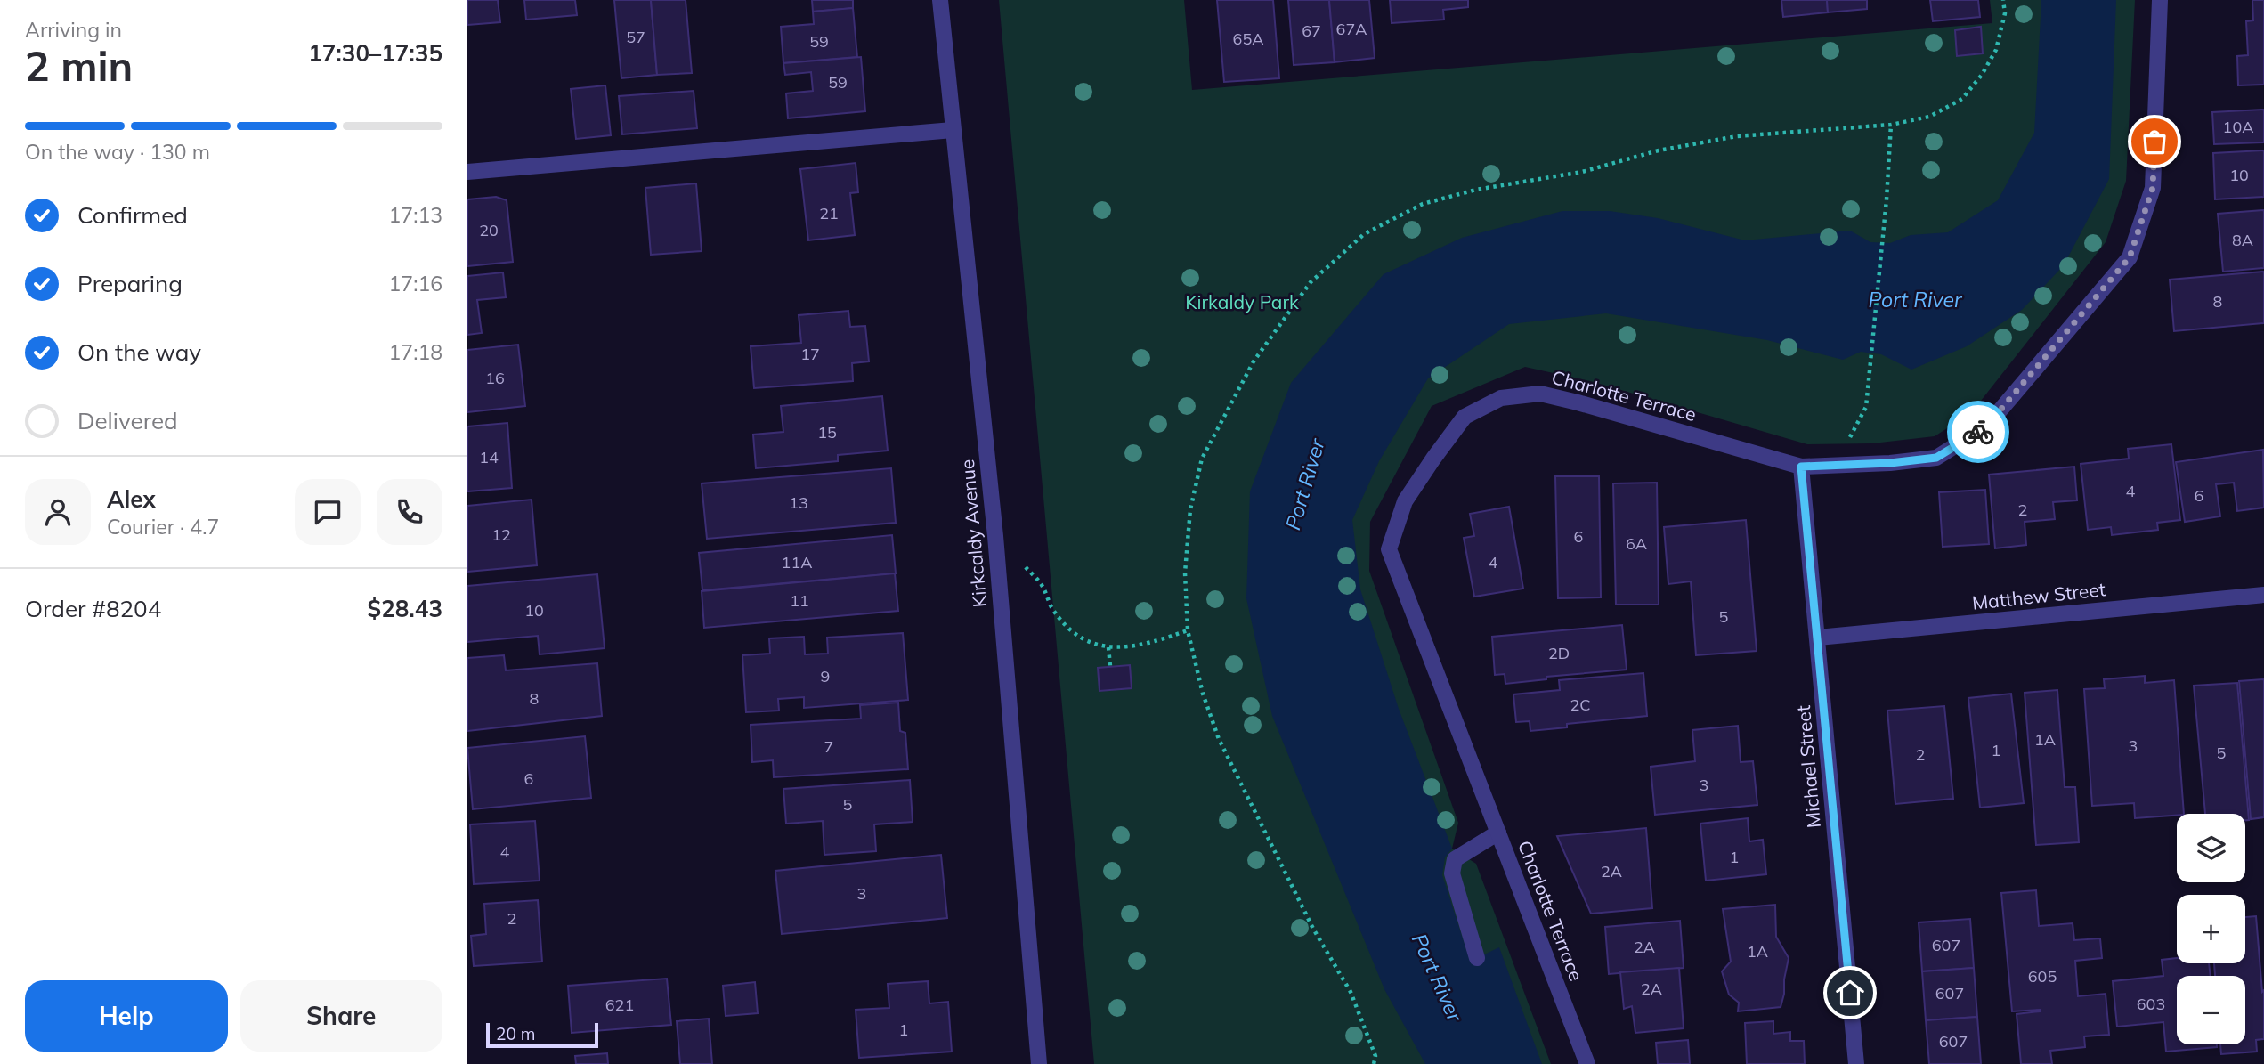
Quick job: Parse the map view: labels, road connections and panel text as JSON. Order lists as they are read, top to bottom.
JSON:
{
  "streets": {
    "street": [
      "Charlotte Terrace",
      "Kirkcaldy Avenue",
      "Matthew Street",
      "Michael Street"
    ]
  },
  "crossings": [
    ["Charlotte Terrace", "Michael Street"],
    ["Matthew Street", "Michael Street"]
  ],
  "water": ["Port River"],
  "parks": ["Kirkaldy Park"],
  "house_numbers": [
    "67A",
    "67",
    "57",
    "65A",
    "59",
    "59",
    "10A",
    "10",
    "21",
    "20",
    "8A",
    "8",
    "17",
    "16",
    "15",
    "14",
    "4",
    "6",
    "13",
    "2",
    "12",
    "6",
    "6A",
    "11A",
    "4",
    "11",
    "10",
    "5",
    "2D",
    "9",
    "8",
    "2C",
    "1A",
    "3",
    "7",
    "1",
    "5",
    "2",
    "6",
    "3",
    "5",
    "4",
    "1",
    "2A",
    "3",
    "2",
    "607",
    "2A",
    "1A",
    "605",
    "2A",
    "607",
    "603",
    "621",
    "1",
    "607"
  ],
  "scale_bar": "20 m",
  "page": {
    "heading": ["2 min", "Arriving in", "17:30–17:35"],
    "panel": [
      "Alex",
      "Courier · 4.7",
      "Order #8204",
      "$28.43"
    ],
    "bar": "On the way · 130 m",
    "list": [
      ["Confirmed", "17:13"],
      ["Preparing", "17:16"],
      ["On the way", "17:18"],
      "Delivered"
    ],
    "map_buttons": ["+", "−"],
    "buttons": ["Help", "Share"],
    "scale": "20 m"
  }
}
